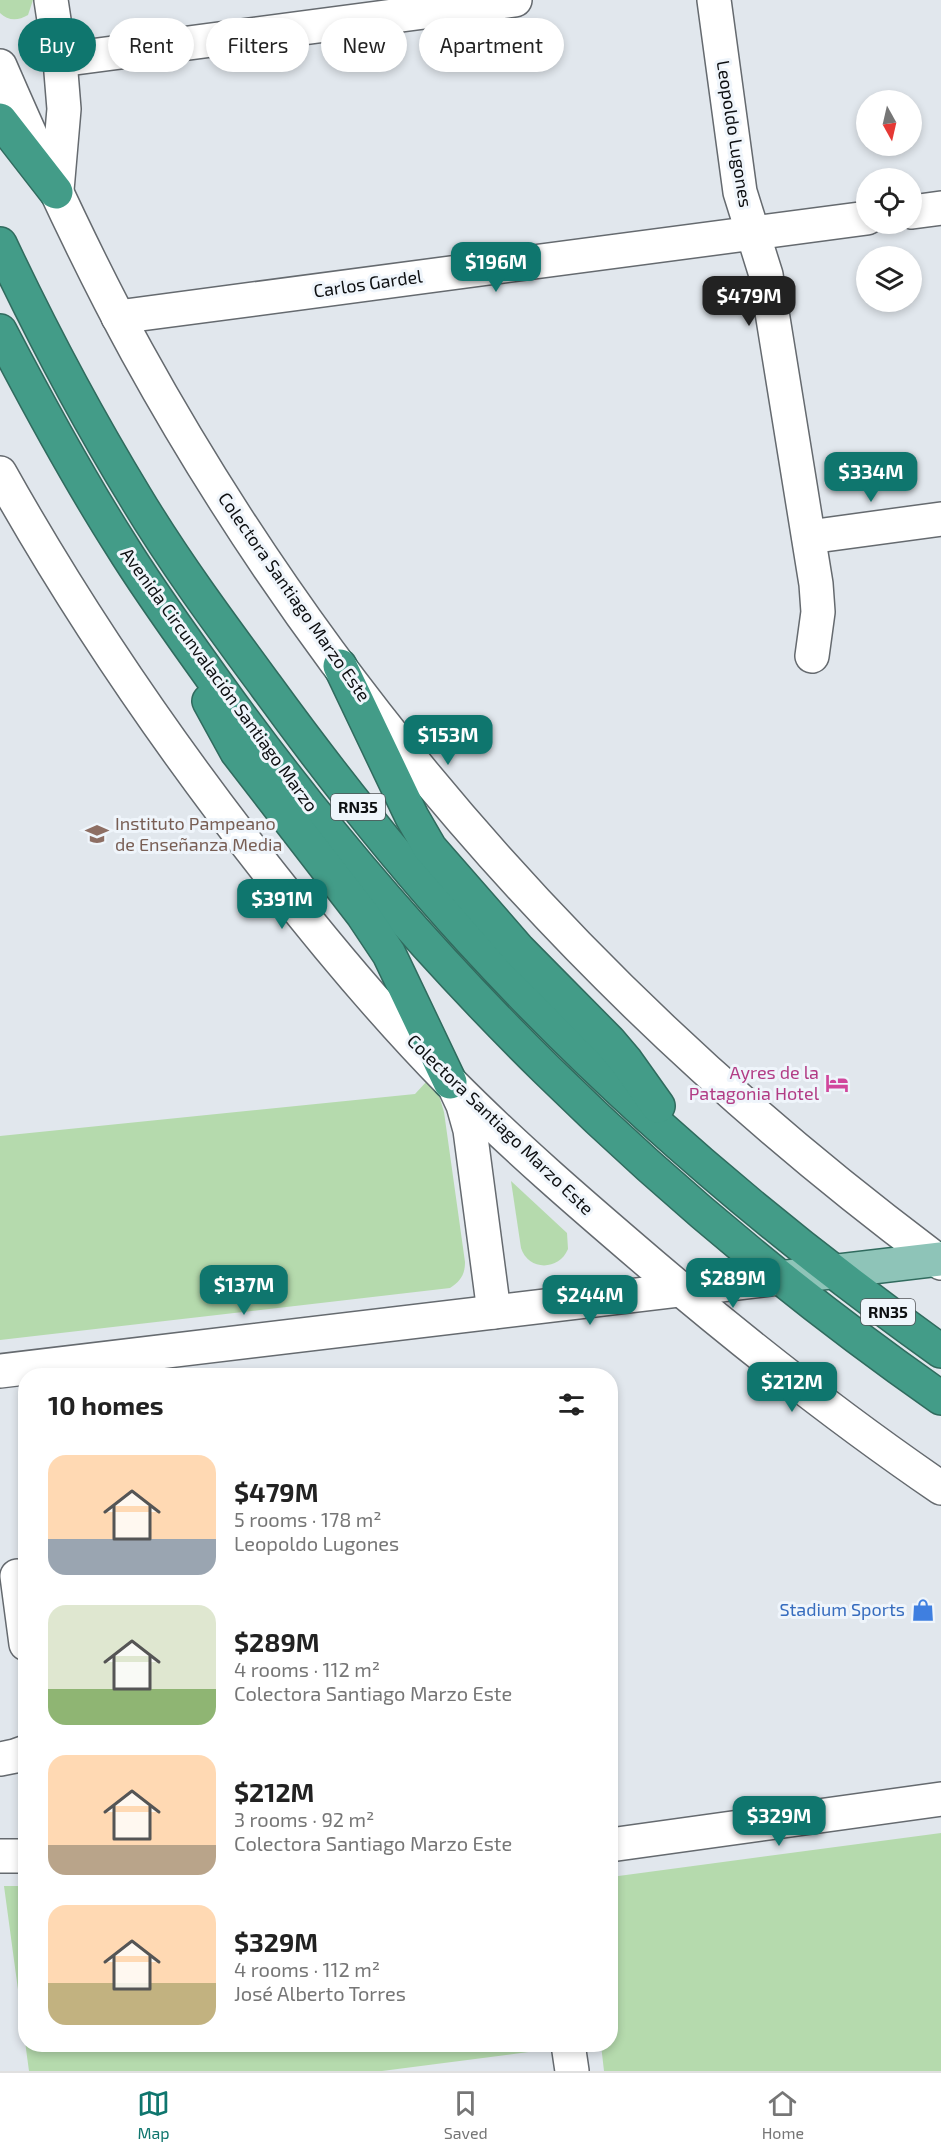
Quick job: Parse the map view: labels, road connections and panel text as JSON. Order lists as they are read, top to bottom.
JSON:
{
  "streets": {
    "highway": ["Avenida Circunvalación Santiago Marzo", "RN35"],
    "street": ["Leopoldo Lugones", "Carlos Gardel", "Colectora Santiago Marzo Este"]
  },
  "crossings": [
    ["Leopoldo Lugones", "Carlos Gardel"],
    ["Carlos Gardel", "Colectora Santiago Marzo Este"]
  ],
  "places": {
    "school or university": ["Instituto Pampeano de Enseñanza Media"],
    "hotel": ["Ayres de la Patagonia Hotel"],
    "shop": ["Stadium Sports"]
  },
  "north": "bottom",
  "page": {
    "chip": [
      "Buy",
      "Rent",
      "Filters",
      "New",
      "Apartment"
    ],
    "price": [
      "$196M",
      "$479M",
      "$334M",
      "$153M",
      "$391M",
      "$289M",
      "$137M",
      "$244M",
      "$212M",
      "$329M"
    ],
    "heading": "10 homes",
    "list": [
      {
        "name": "$479M",
        "note": "5 rooms · 178 m² · Leopoldo Lugones"
      },
      {
        "name": "$289M",
        "note": "4 rooms · 112 m² · Colectora Santiago Marzo Este"
      },
      {
        "name": "$212M",
        "note": "3 rooms · 92 m² · Colectora Santiago Marzo Este"
      },
      {
        "name": "$329M",
        "note": "4 rooms · 112 m² · José Alberto Torres"
      }
    ],
    "tabs": ["Map", "Saved", "Home"]
  }
}
